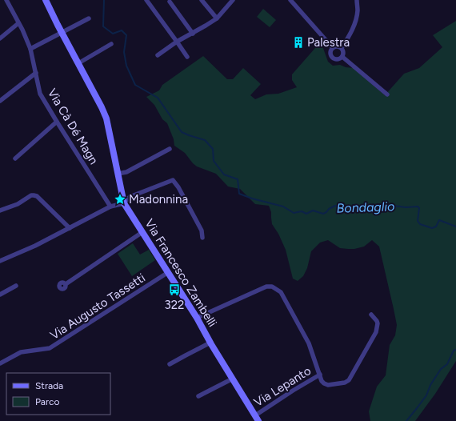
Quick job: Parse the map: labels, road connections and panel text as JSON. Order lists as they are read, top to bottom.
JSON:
{
  "streets": {
    "main road": ["Via Francesco Zambelli"],
    "street": ["Via Cà Dé Magn", "Via Augusto Tassetti", "Via Lepanto"]
  },
  "crossings": [
    ["Via Francesco Zambelli", "Via Augusto Tassetti"],
    ["Via Francesco Zambelli", "Via Lepanto"]
  ],
  "water": ["Bondaglio"],
  "places": {
    "building": ["Palestra"],
    "place": ["Madonnina"],
    "bus stop": ["322"]
  },
  "legend": ["Strada", "Parco"]
}
